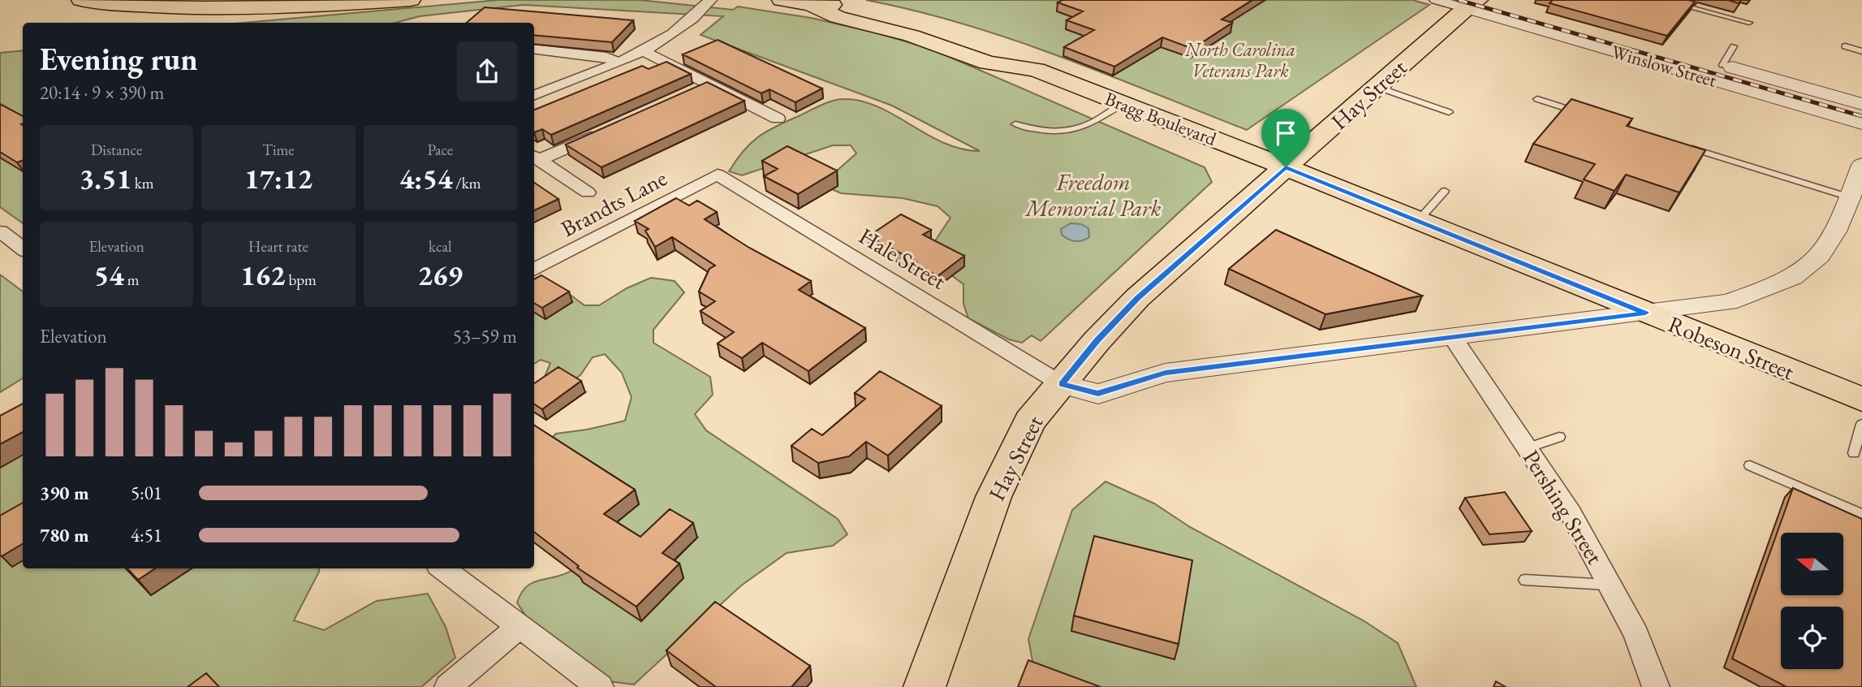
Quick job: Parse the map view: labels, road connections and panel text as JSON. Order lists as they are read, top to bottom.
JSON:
{
  "streets": {
    "main road": ["Hay Street", "Bragg Boulevard", "Robeson Street"],
    "street": [
      "Winslow Street",
      "Brandts Lane",
      "Hale Street",
      "Pershing Street"
    ]
  },
  "crossings": [
    ["Winslow Street", "Hay Street"],
    ["Hay Street", "Bragg Boulevard"],
    ["Hay Street", "Hale Street"],
    ["Hay Street", "Robeson Street"],
    ["Bragg Boulevard", "Robeson Street"],
    ["Brandts Lane", "Hale Street"]
  ],
  "parks": ["North Carolina Veterans Park", "Freedom Memorial Park"],
  "north": "left",
  "page": {
    "heading": ["Evening run", "20:14 · 9 × 390 m"],
    "stats": [
      ["Distance", "3.51 km"],
      ["Time", "17:12"],
      ["Pace", "4:54 /km"],
      ["Elevation", "54 m"],
      ["Heart rate", "162 bpm"],
      ["kcal", "269"]
    ],
    "chart": ["Elevation", "53–59 m"],
    "list": [
      {
        "name": "390 m",
        "note": "5:01"
      },
      {
        "name": "780 m",
        "note": "4:51"
      }
    ]
  }
}
